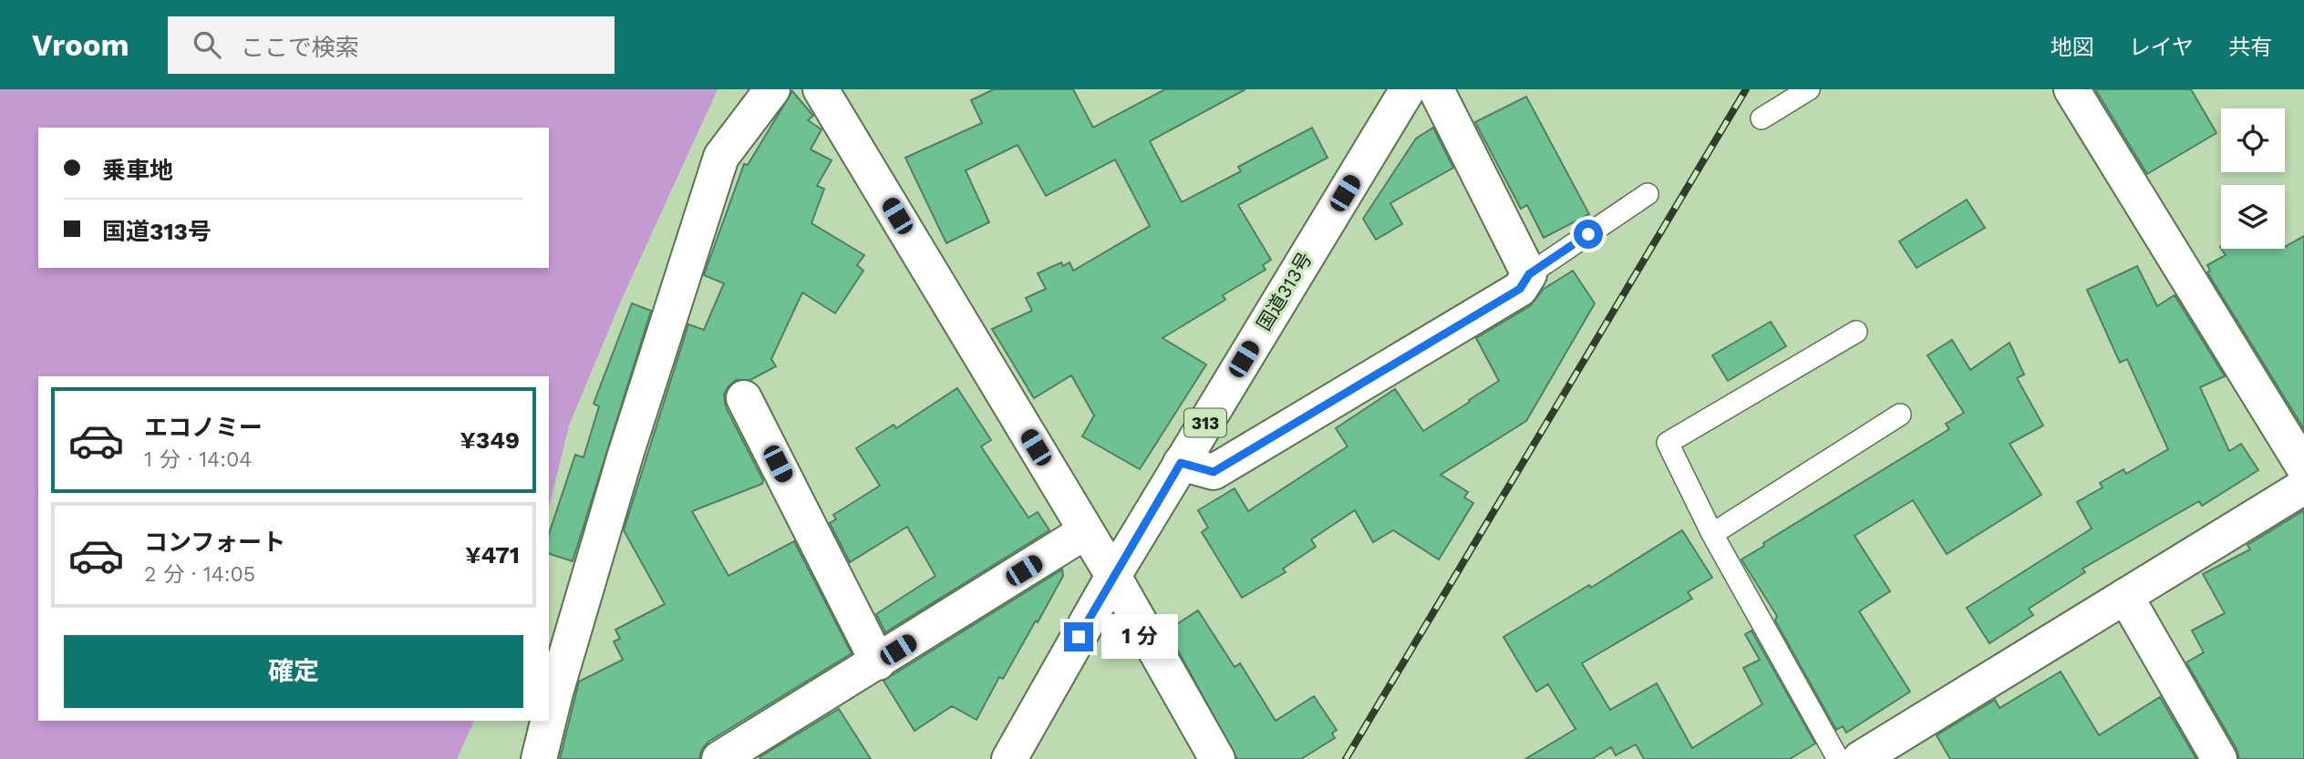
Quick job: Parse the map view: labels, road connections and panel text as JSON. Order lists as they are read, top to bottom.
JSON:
{
  "streets": {
    "main road": ["国道313号", "313"]
  },
  "page": {
    "header": "Vroom",
    "search": "ここで検索",
    "nav": ["地図", "レイヤ", "共有"],
    "banner": ["乗車地", "国道313号"],
    "list": [
      {
        "name": "エコノミー",
        "note": "1 分 · 14:04",
        "value": "¥349"
      },
      {
        "name": "コンフォート",
        "note": "2 分 · 14:05",
        "value": "¥471"
      }
    ],
    "bubble": "1 分",
    "buttons": "確定"
  }
}
